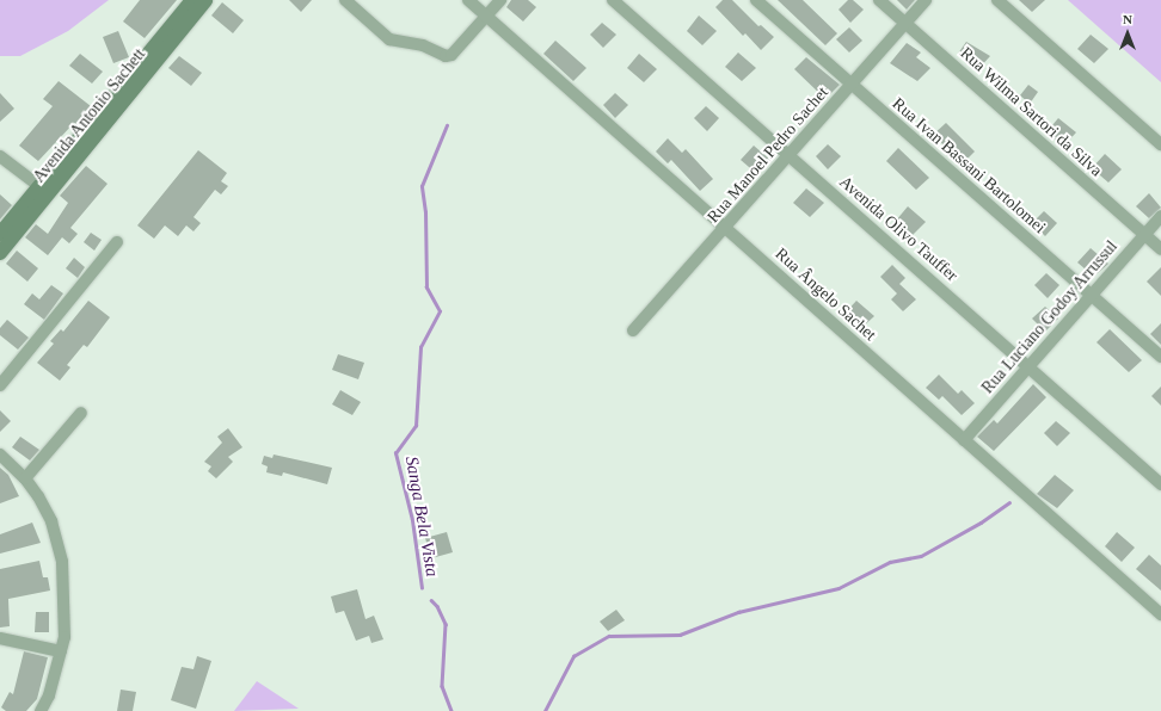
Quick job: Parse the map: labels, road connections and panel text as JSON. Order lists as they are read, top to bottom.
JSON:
{
  "streets": {
    "street": [
      "Rua Wilma Sartori da Silva",
      "Avenida Antonio Sachett",
      "Rua Manoel Pedro Sachet",
      "Rua Ivan Bassani Bartolomei",
      "Avenida Olivo Tauffer",
      "Rua Ângelo Sachet",
      "Rua Luciano Godoy Arrussul"
    ]
  },
  "crossings": [
    ["Rua Wilma Sartori da Silva", "Rua Manoel Pedro Sachet"],
    ["Rua Wilma Sartori da Silva", "Rua Luciano Godoy Arrussul"],
    ["Rua Manoel Pedro Sachet", "Rua Ivan Bassani Bartolomei"],
    ["Rua Manoel Pedro Sachet", "Avenida Olivo Tauffer"],
    ["Rua Manoel Pedro Sachet", "Rua Ângelo Sachet"],
    ["Rua Ivan Bassani Bartolomei", "Rua Luciano Godoy Arrussul"],
    ["Avenida Olivo Tauffer", "Rua Luciano Godoy Arrussul"],
    ["Rua Ângelo Sachet", "Rua Luciano Godoy Arrussul"]
  ],
  "water": ["Sanga Bela Vista"],
  "north": "top"
}
